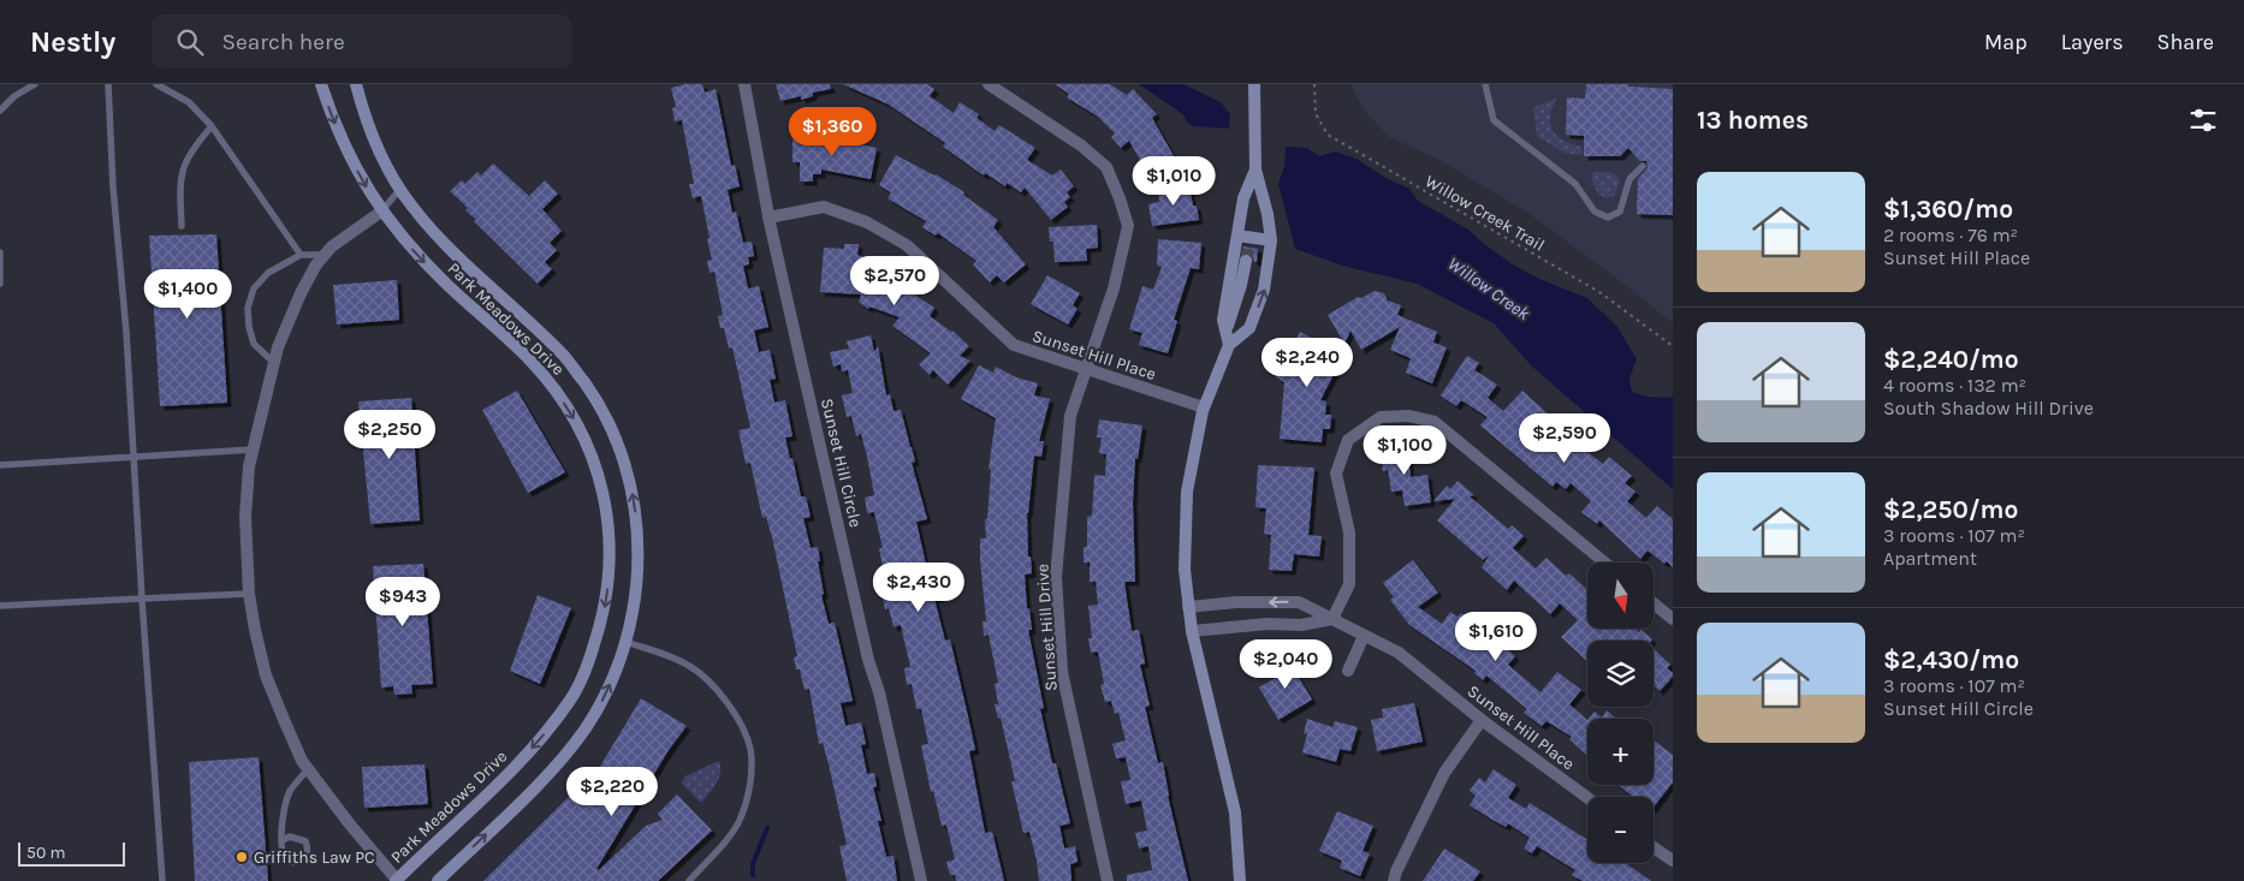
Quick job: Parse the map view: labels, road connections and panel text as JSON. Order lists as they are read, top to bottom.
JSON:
{
  "streets": {
    "main road": ["Park Meadows Drive"],
    "street": ["Sunset Hill Place", "Sunset Hill Circle", "Sunset Hill Drive"],
    "path": ["Willow Creek Trail"]
  },
  "crossings": [
    ["Sunset Hill Place", "Sunset Hill Circle"],
    ["Sunset Hill Place", "Sunset Hill Drive"]
  ],
  "water": ["Willow Creek"],
  "places": ["Griffiths Law PC"],
  "scale_bar": "50 m",
  "north": "bottom",
  "page": {
    "header": "Nestly",
    "search": "Search here",
    "nav": ["Map", "Layers", "Share"],
    "heading": "13 homes",
    "price": [
      "$1,360",
      "$1,010",
      "$2,570",
      "$1,400",
      "$2,240",
      "$2,250",
      "$2,590",
      "$1,100",
      "$2,430",
      "$943",
      "$1,610",
      "$2,040",
      "$2,220"
    ],
    "list": [
      {
        "name": "$1,360/mo",
        "note": "2 rooms · 76 m² · Sunset Hill Place"
      },
      {
        "name": "$2,240/mo",
        "note": "4 rooms · 132 m² · South Shadow Hill Drive"
      },
      {
        "name": "$2,250/mo",
        "note": "3 rooms · 107 m² · Apartment"
      },
      {
        "name": "$2,430/mo",
        "note": "3 rooms · 107 m² · Sunset Hill Circle"
      }
    ],
    "map_buttons": ["+", "−"],
    "scale": "50 m"
  }
}
